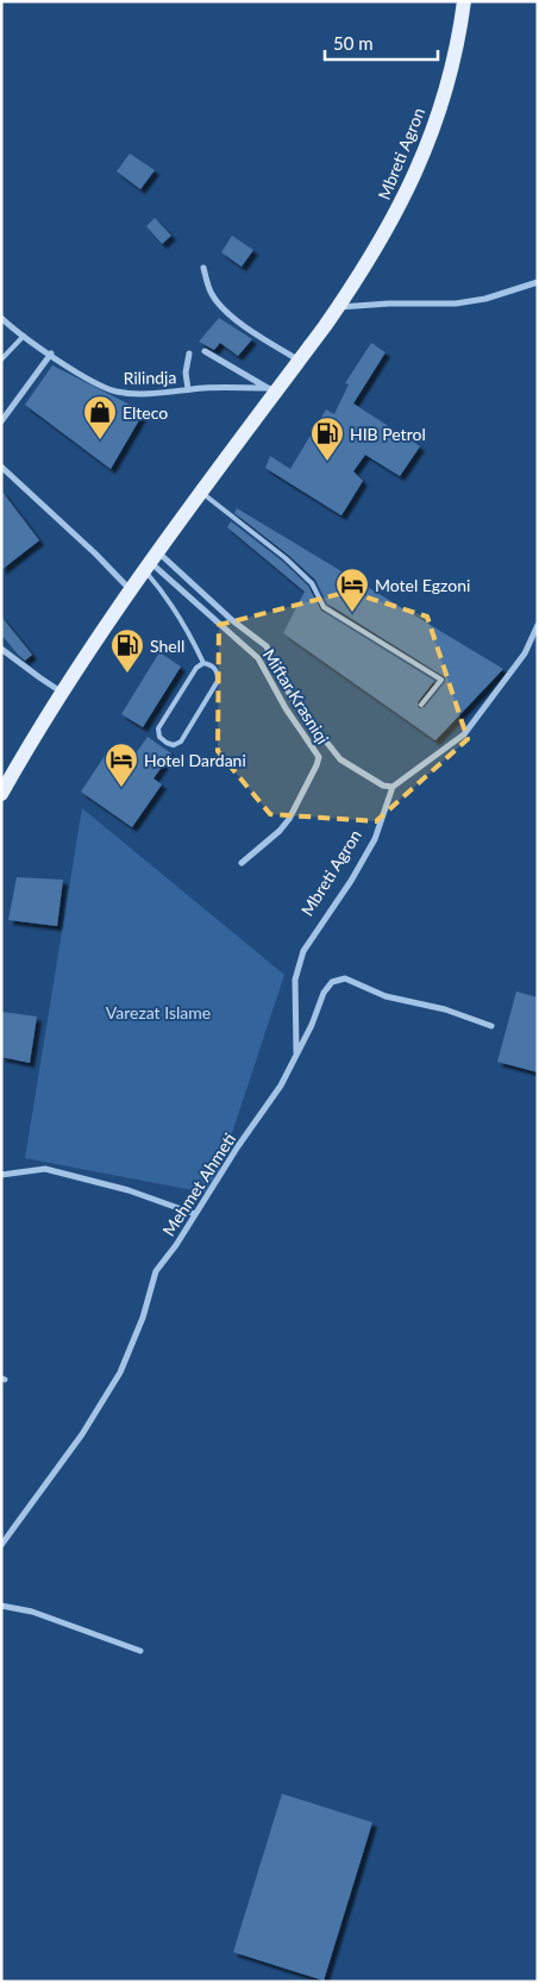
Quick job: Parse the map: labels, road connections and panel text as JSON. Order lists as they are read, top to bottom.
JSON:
{
  "streets": {
    "main road": ["Mbreti Agron"],
    "street": ["Rilindja", "Miftar Krasniqi", "Mehmet Ahmeti"]
  },
  "crossings": [
    ["Mbreti Agron", "Rilindja"],
    ["Mbreti Agron", "Miftar Krasniqi"],
    ["Mbreti Agron", "Mehmet Ahmeti"]
  ],
  "parks": ["Varezat Islame"],
  "places": {
    "shop": ["Elteco"],
    "fuel station": ["HIB Petrol", "Shell"],
    "hotel": ["Motel Egzoni", "Hotel Dardani"]
  },
  "scale_bar": "50 m"
}
